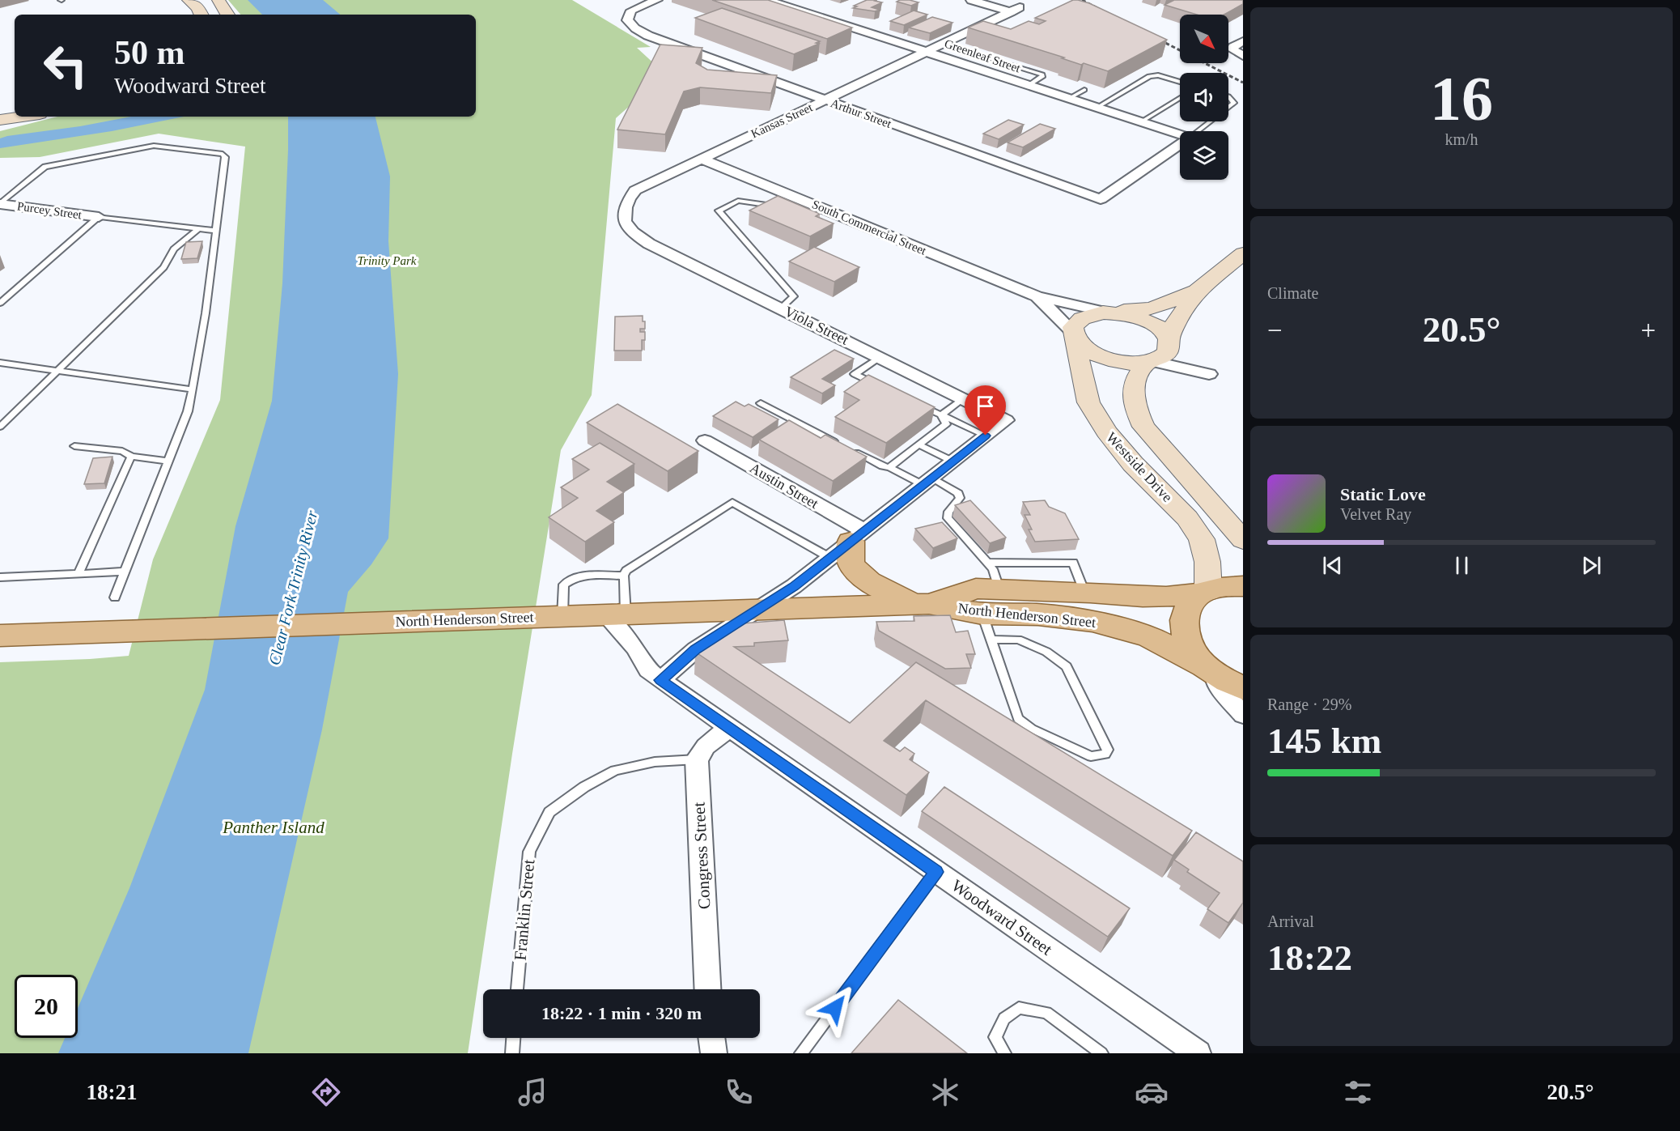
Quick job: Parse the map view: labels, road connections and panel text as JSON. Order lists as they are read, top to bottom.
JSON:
{
  "streets": {
    "main road": ["Westside Drive", "North Henderson Street"],
    "street": [
      "Greenleaf Street",
      "Arthur Street",
      "Kansas Street",
      "Purcey Street",
      "South Commercial Street",
      "Viola Street",
      "Austin Street",
      "Congress Street",
      "Woodward Street"
    ],
    "lane": ["Franklin Street"]
  },
  "crossings": [
    ["Greenleaf Street", "Kansas Street"],
    ["Arthur Street", "Kansas Street"],
    ["Kansas Street", "South Commercial Street"],
    ["Kansas Street", "Viola Street"],
    ["South Commercial Street", "Westside Drive"],
    ["Westside Drive", "North Henderson Street"],
    ["North Henderson Street", "Woodward Street"],
    ["Congress Street", "Franklin Street"]
  ],
  "water": ["Clear Fork Trinity River"],
  "parks": ["Trinity Park", "Panther Island"],
  "north": "bottom right",
  "page": {
    "tile": [
      ["16", "km/h"],
      "Climate",
      ["Range · 29%", "145 km"],
      ["Arrival", "18:22"]
    ],
    "turn": ["50 m", "Woodward Street"],
    "heat": ["−", "20.5°", "+"],
    "song": ["Static Love", "Velvet Ray"],
    "limit": "20",
    "trip": "18:22 · 1 min · 320 m",
    "tabs": ["18:21", "20.5°"]
  }
}
